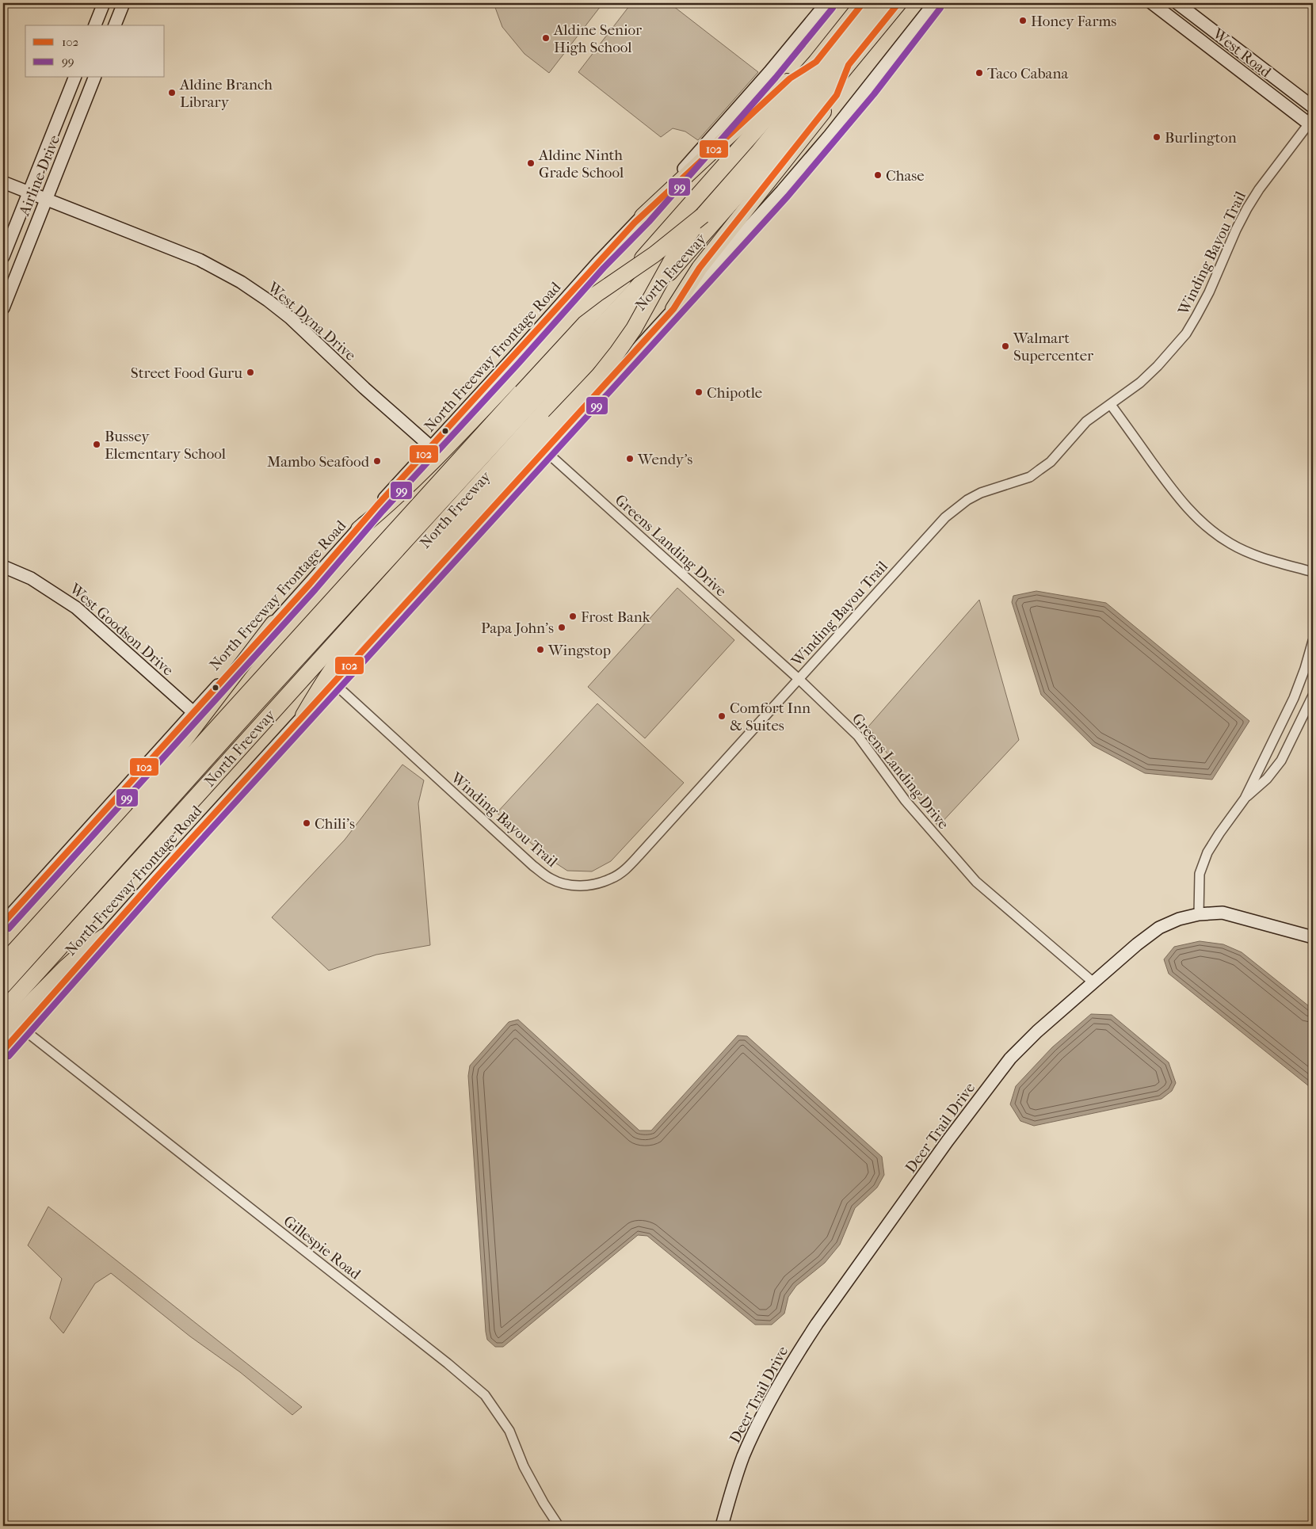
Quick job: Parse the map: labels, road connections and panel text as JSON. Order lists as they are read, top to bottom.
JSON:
{
  "streets": {
    "highway": ["North Freeway"],
    "main road": [
      "West Road",
      "Airline Drive",
      "West Dyna Drive",
      "North Freeway Frontage Road",
      "West Goodson Drive",
      "Deer Trail Drive"
    ],
    "street": ["Winding Bayou Trail", "Greens Landing Drive", "Gillespie Road"]
  },
  "crossings": [
    ["West Road", "Winding Bayou Trail"],
    ["Airline Drive", "West Dyna Drive"],
    ["Winding Bayou Trail", "North Freeway Frontage Road"],
    ["Winding Bayou Trail", "Greens Landing Drive"],
    ["West Dyna Drive", "North Freeway Frontage Road"],
    ["North Freeway Frontage Road", "Greens Landing Drive"],
    ["North Freeway Frontage Road", "West Goodson Drive"],
    ["North Freeway Frontage Road", "Gillespie Road"],
    ["Greens Landing Drive", "Deer Trail Drive"]
  ],
  "places": [
    "Honey Farms",
    "Aldine Senior High School",
    "Taco Cabana",
    "Aldine Branch Library",
    "Burlington",
    "Aldine Ninth Grade School",
    "Chase",
    "Walmart Supercenter",
    "Street Food Guru",
    "Chipotle",
    "Bussey Elementary School",
    "Wendy's",
    "Mambo Seafood",
    "Frost Bank",
    "Papa John's",
    "Wingstop",
    "Comfort Inn & Suites",
    "Chili's"
  ],
  "lines": ["transit line 102", "transit line 99"],
  "legend": ["102", "99"]
}
